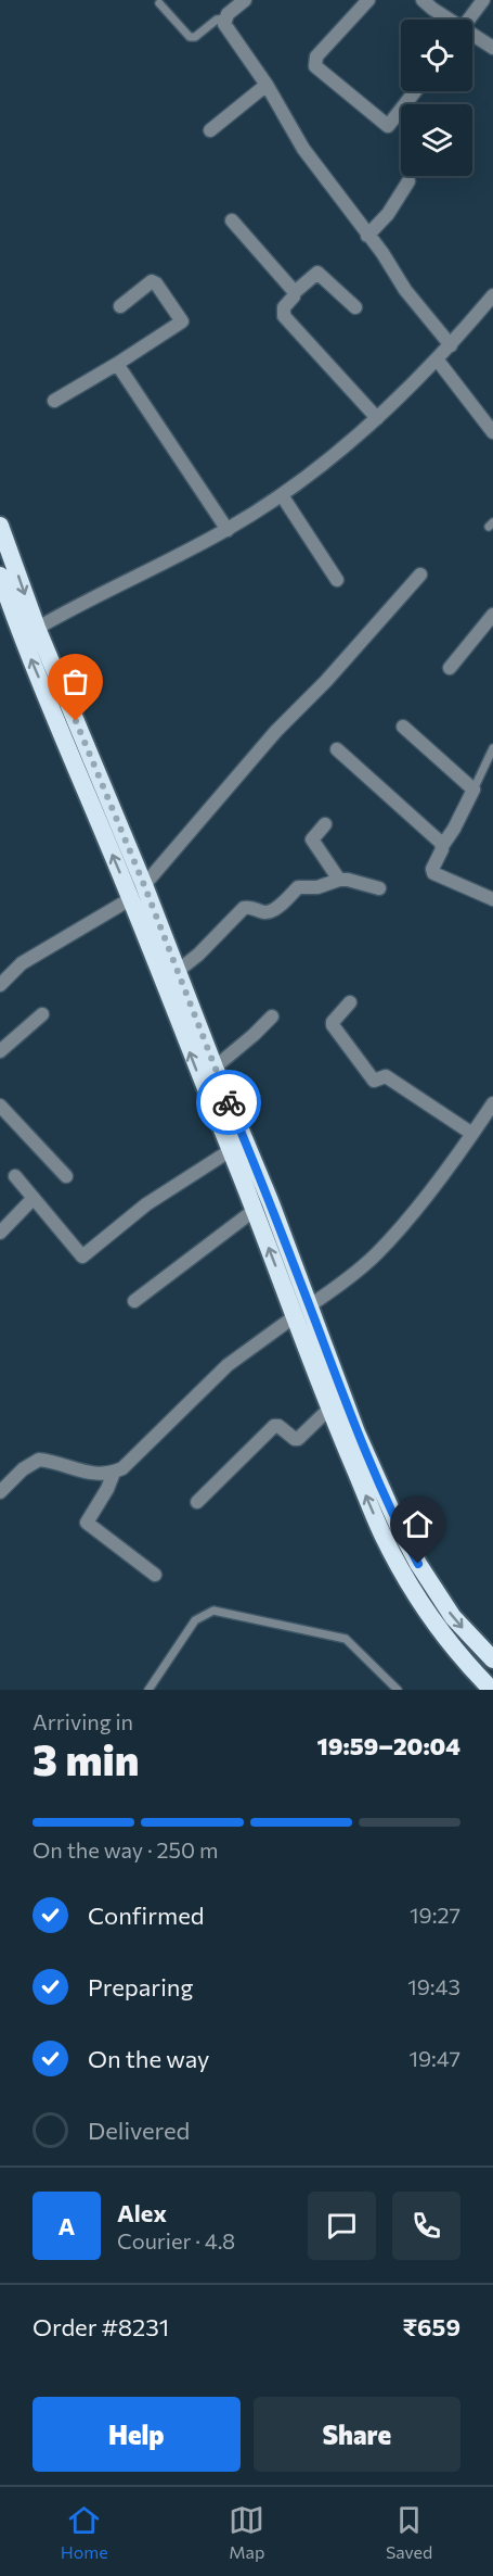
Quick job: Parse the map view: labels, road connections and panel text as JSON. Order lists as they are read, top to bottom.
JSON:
{
  "page": {
    "heading": ["3 min", "Arriving in", "19:59–20:04"],
    "panel": [
      "Alex",
      "Courier · 4.8",
      "Order #8231",
      "₹659"
    ],
    "bar": "On the way · 250 m",
    "list": [
      ["Confirmed", "19:27"],
      ["Preparing", "19:43"],
      ["On the way", "19:47"],
      "Delivered"
    ],
    "round": "A",
    "buttons": ["Help", "Share"],
    "tabs": ["Home", "Map", "Saved"]
  }
}
